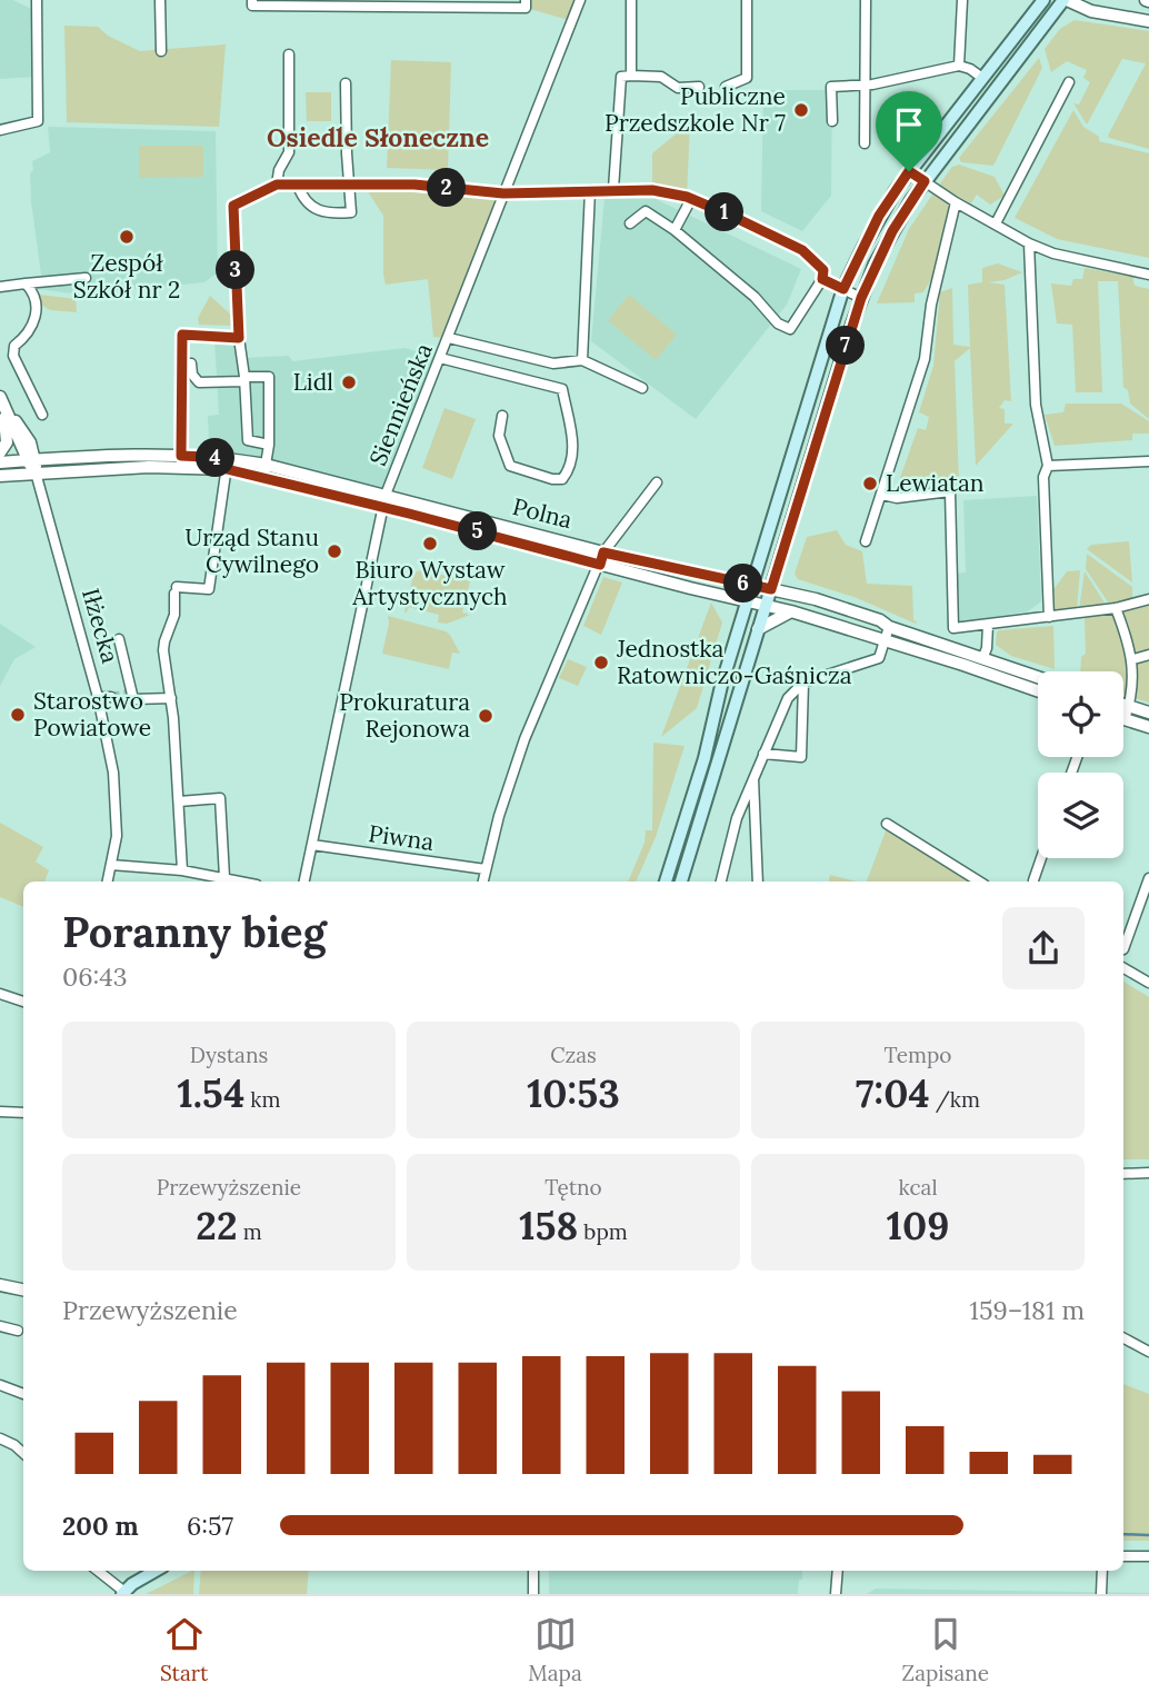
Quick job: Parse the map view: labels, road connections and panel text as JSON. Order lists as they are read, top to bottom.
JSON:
{
  "streets": {
    "street": [
      "Siennieńska",
      "Polna",
      "Iłżecka",
      "Piwna"
    ]
  },
  "crossings": [
    ["Siennieńska", "Polna"],
    ["Siennieńska", "Piwna"],
    ["Polna", "Iłżecka"]
  ],
  "districts": ["Osiedle Słoneczne"],
  "places": [
    "Publiczne Przedszkole Nr 7",
    "Zespół Szkół nr 2",
    "Lidl",
    "Lewiatan",
    "Biuro Wystaw Artystycznych",
    "Urząd Stanu Cywilnego",
    "Jednostka Ratowniczo-Gaśnicza",
    "Starostwo Powiatowe",
    "Prokuratura Rejonowa"
  ],
  "page": {
    "pins": [
      "2",
      "1",
      "3",
      "7",
      "4",
      "5",
      "6"
    ],
    "heading": ["Poranny bieg", "06:43"],
    "stats": [
      ["Dystans", "1.54 km"],
      ["Czas", "10:53"],
      ["Tempo", "7:04 /km"],
      ["Przewyższenie", "22 m"],
      ["Tętno", "158 bpm"],
      ["kcal", "109"]
    ],
    "chart": ["Przewyższenie", "159–181 m"],
    "list": [
      {
        "name": "200 m",
        "note": "6:57"
      }
    ],
    "tabs": ["Start", "Mapa", "Zapisane"]
  }
}
